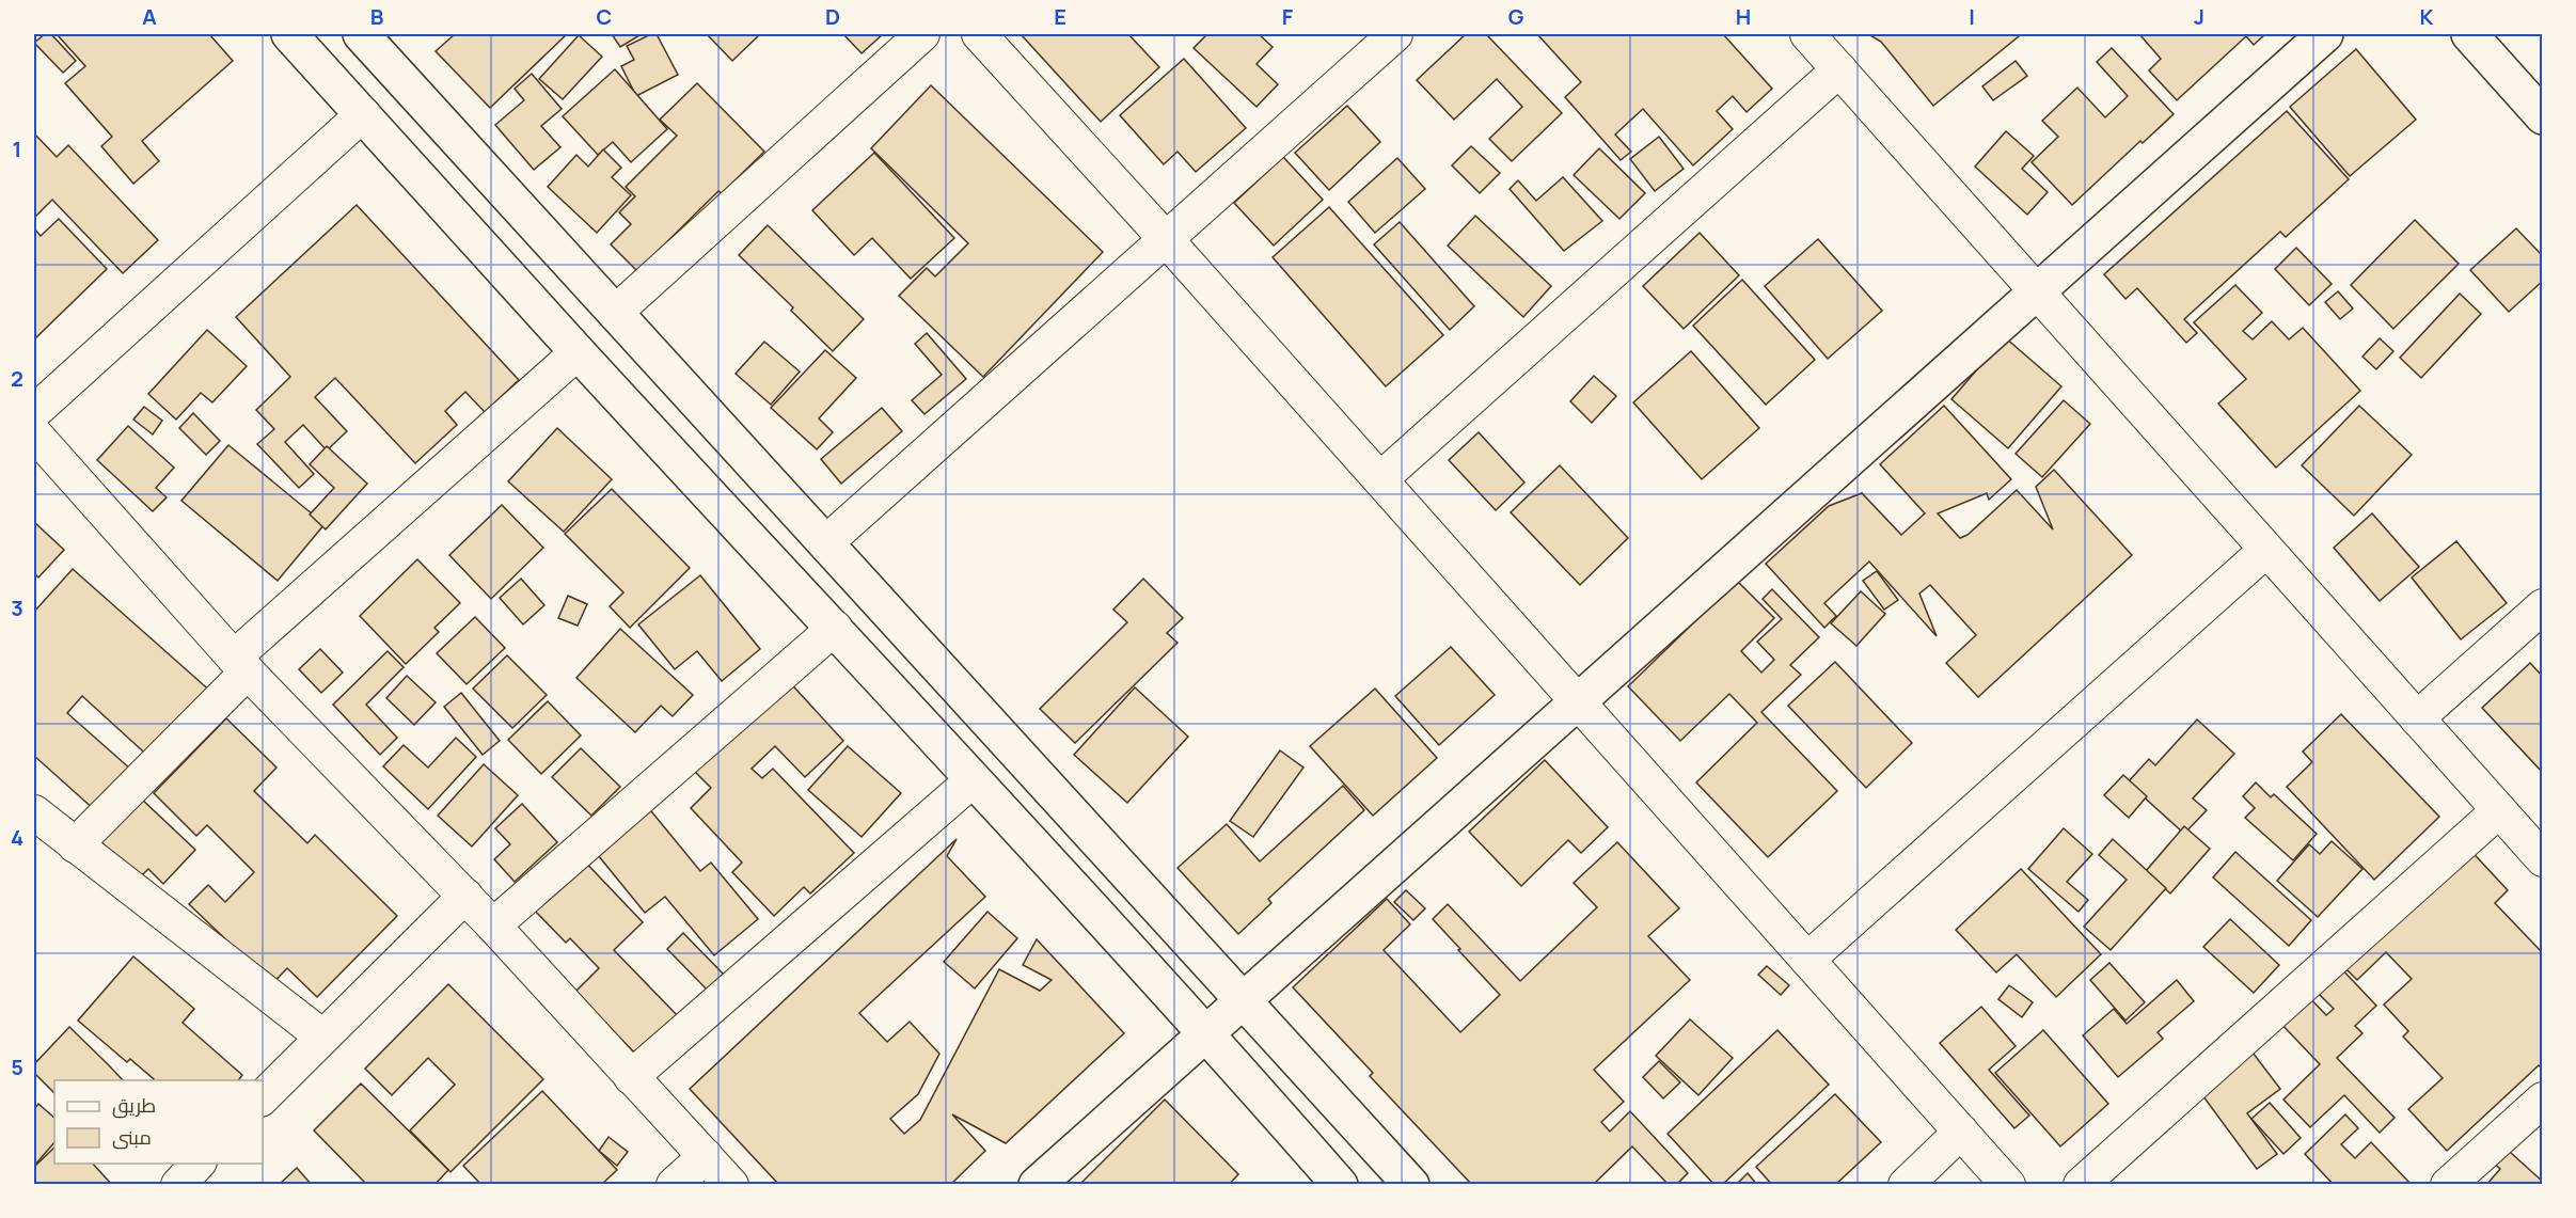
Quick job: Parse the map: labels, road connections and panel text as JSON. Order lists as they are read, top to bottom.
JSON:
{
  "legend": ["طريق", "مبنى"],
  "grid": {
    "columns": [
      "A",
      "B",
      "C",
      "D",
      "E",
      "F",
      "G",
      "H",
      "I",
      "J",
      "K"
    ],
    "rows": [
      "1",
      "2",
      "3",
      "4",
      "5"
    ]
  }
}
